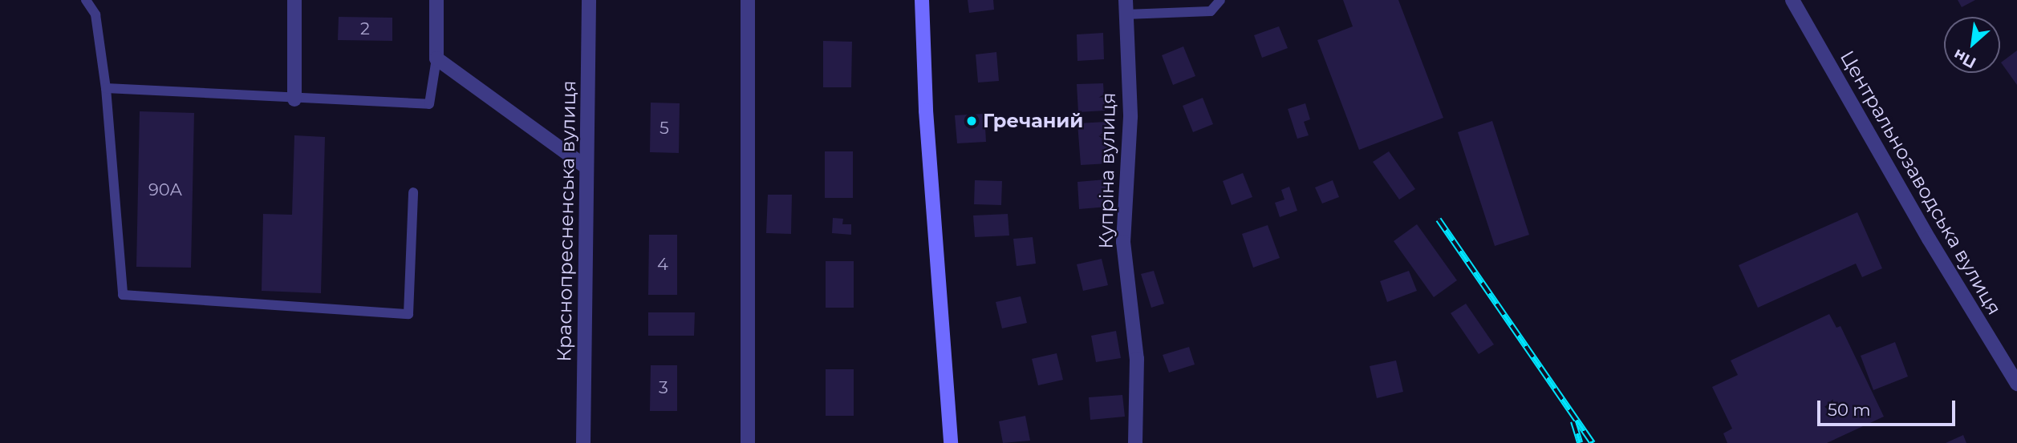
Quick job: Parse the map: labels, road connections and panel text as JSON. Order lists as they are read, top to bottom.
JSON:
{
  "streets": {
    "street": ["Купріна вулиця", "Центральнозаводська вулиця", "Краснопресненська вулиця"]
  },
  "places": ["Гречаний"],
  "house_numbers": [
    "2",
    "5",
    "90А",
    "4",
    "3"
  ],
  "scale_bar": "50 m",
  "north": "bottom left"
}
